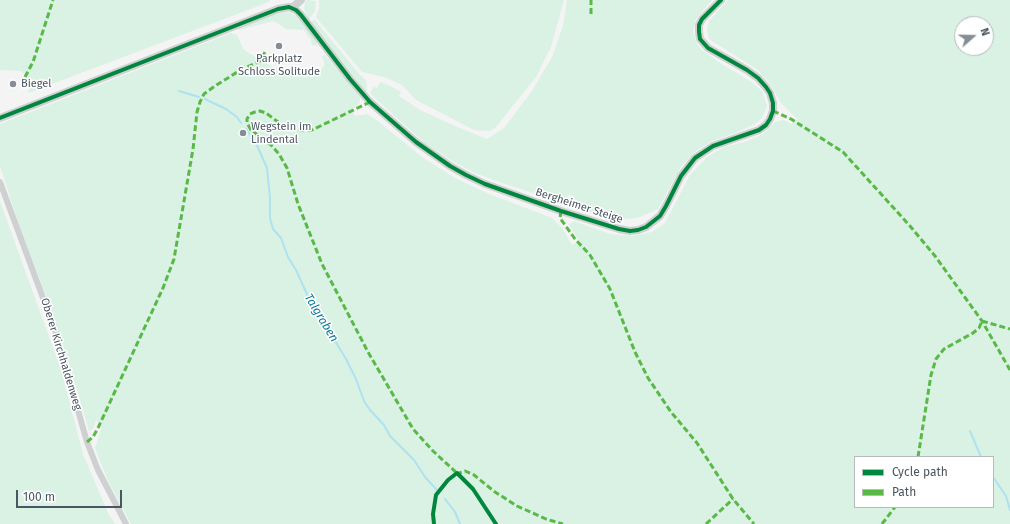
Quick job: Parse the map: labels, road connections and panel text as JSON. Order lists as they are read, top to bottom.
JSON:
{
  "streets": {
    "street": ["Bergheimer Steige", "Oberer Kirchhaldenweg"]
  },
  "water": ["Talgraben"],
  "places": ["Parkplatz Schloss Solitude", "Biegel", "Wegstein im Lindental"],
  "legend": ["Cycle path", "Path"],
  "scale_bar": "100 m",
  "north": "right"
}
